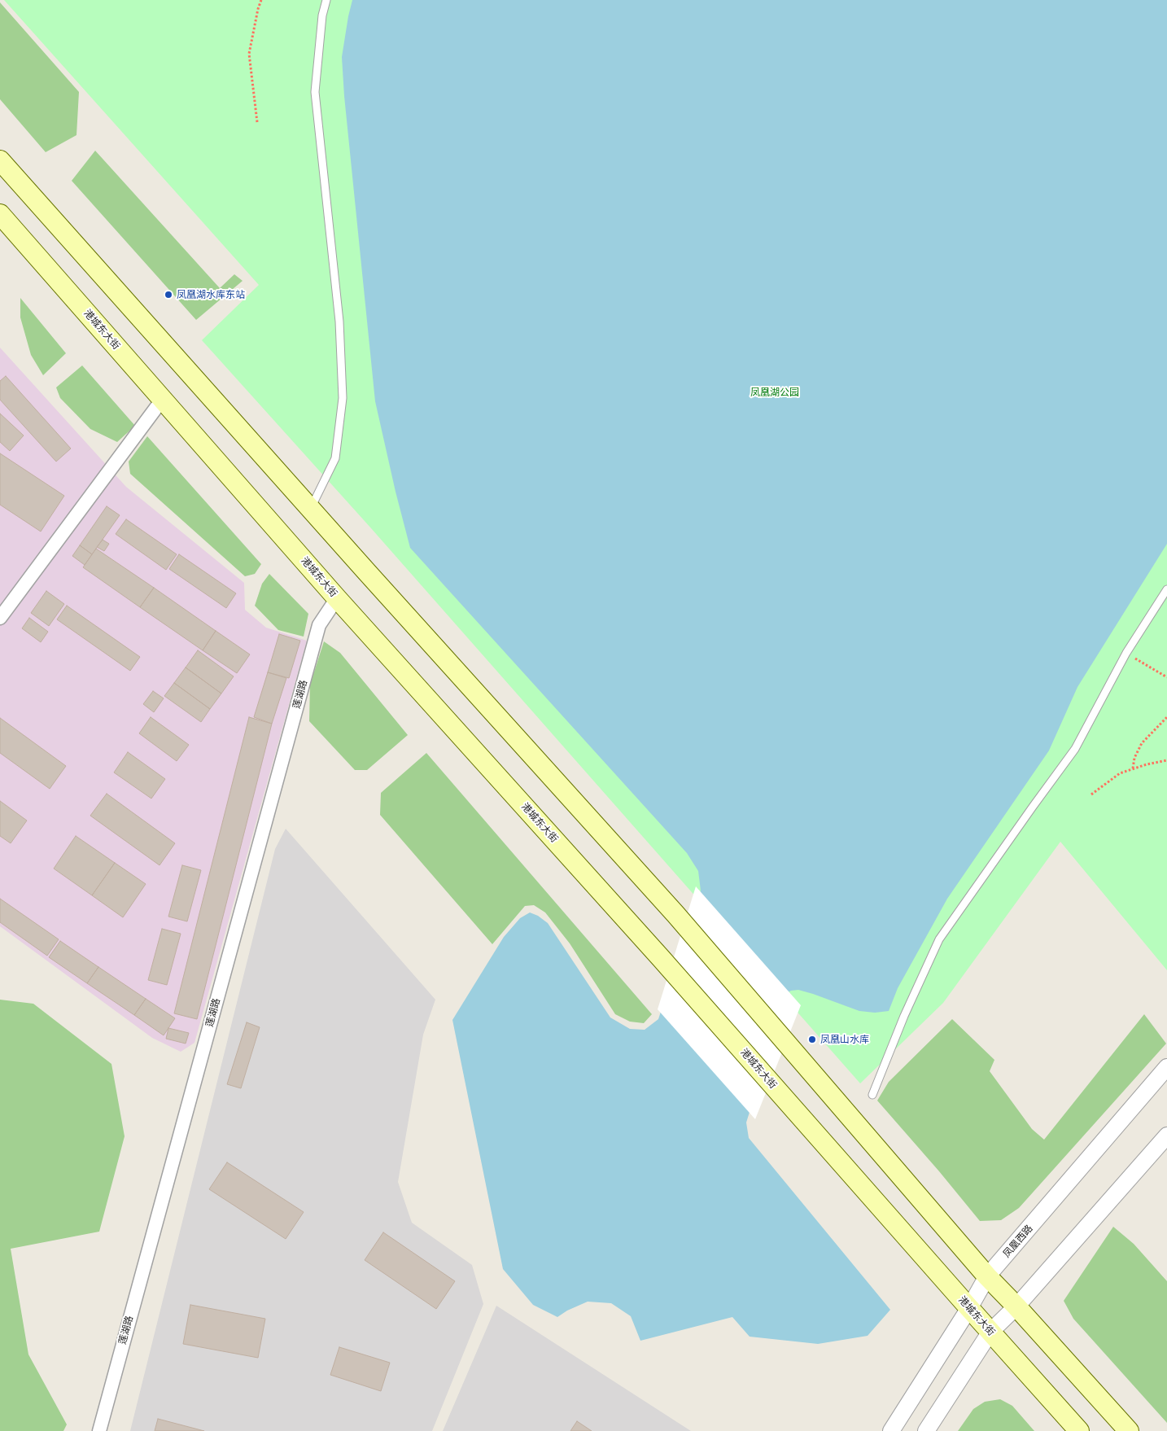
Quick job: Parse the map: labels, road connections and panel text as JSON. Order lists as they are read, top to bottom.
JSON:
{
  "streets": {
    "main road": ["港城东大街"],
    "street": ["莲湖路", "凤凰西路"]
  },
  "crossings": [
    ["港城东大街", "莲湖路"],
    ["港城东大街", "凤凰西路"]
  ],
  "parks": ["凤凰湖公园"],
  "places": ["凤凰湖水库东站", "凤凰山水库"]
}
